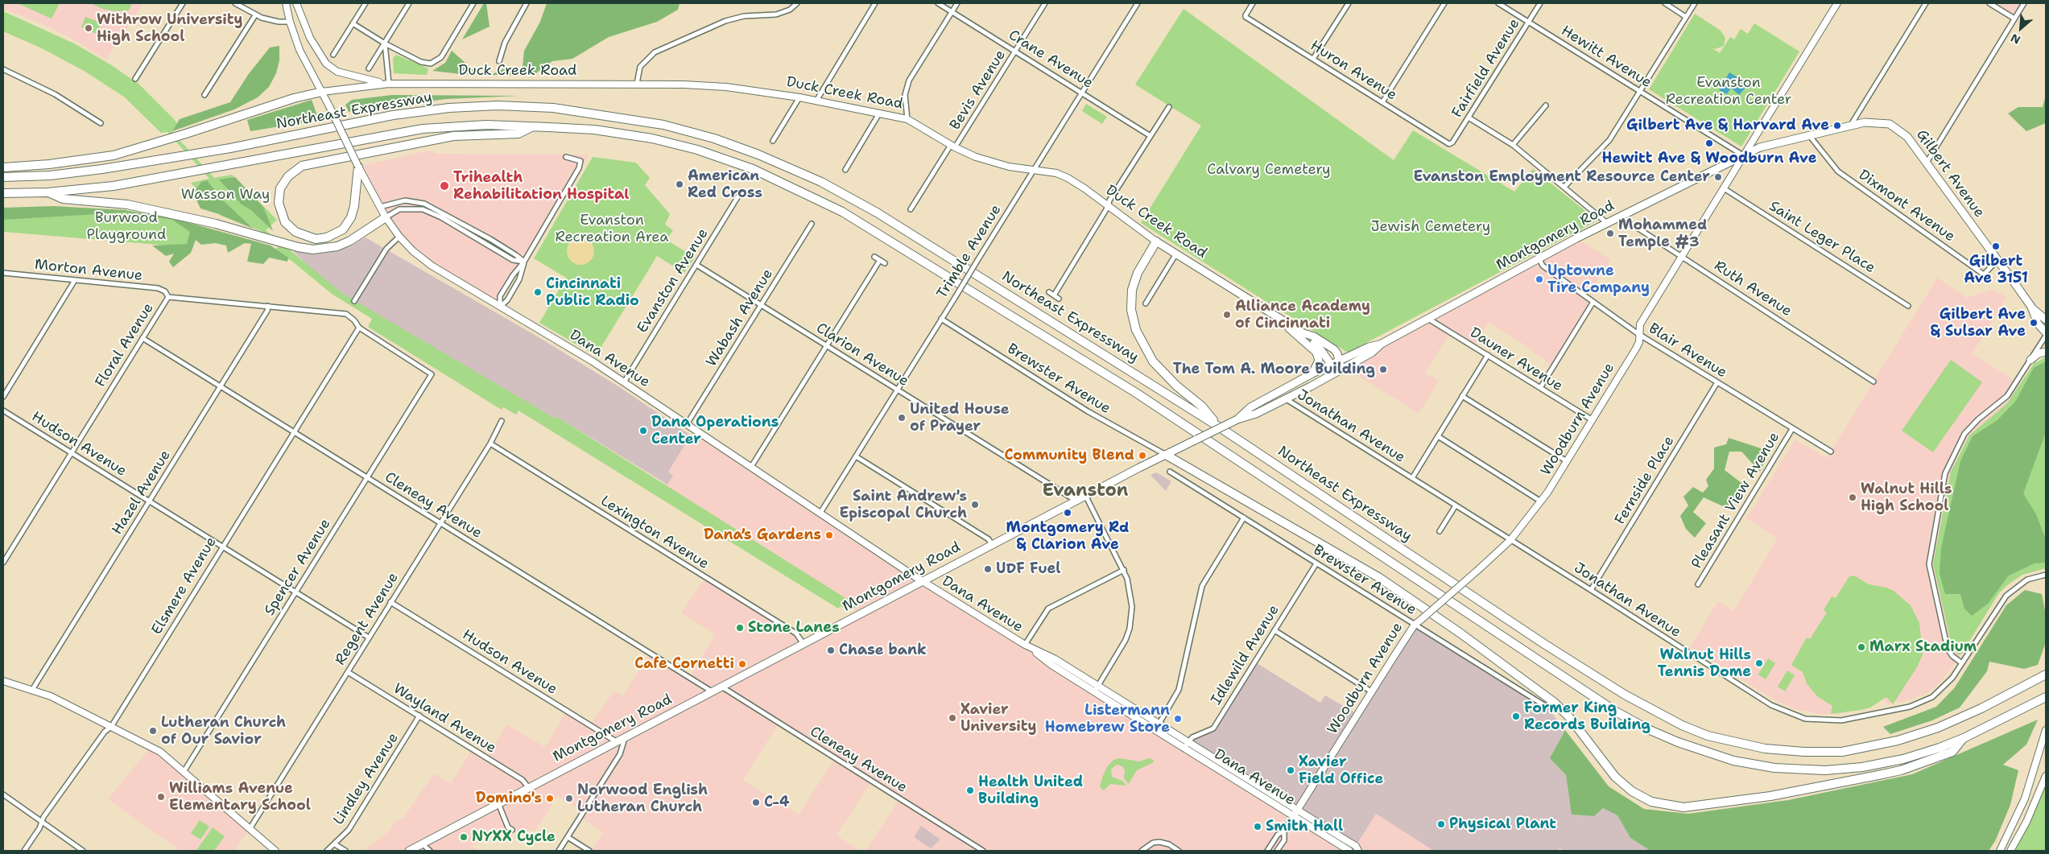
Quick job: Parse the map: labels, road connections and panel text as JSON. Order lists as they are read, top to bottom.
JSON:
{
  "streets": {
    "highway": ["Northeast Expressway"],
    "main road": ["Duck Creek Road", "Gilbert Avenue", "Montgomery Road"],
    "street": [
      "Hewitt Avenue",
      "Crane Avenue",
      "Fairfield Avenue",
      "Huron Avenue",
      "Bevis Avenue",
      "Dixmont Avenue",
      "Saint Leger Place",
      "Trimble Avenue",
      "Morton Avenue",
      "Evanston Avenue",
      "Ruth Avenue",
      "Wabash Avenue",
      "Floral Avenue",
      "Blair Avenue",
      "Clarion Avenue",
      "Dana Avenue",
      "Dauner Avenue",
      "Brewster Avenue",
      "Woodburn Avenue",
      "Jonathan Avenue",
      "Hudson Avenue",
      "Fernside Place",
      "Hazel Avenue",
      "Pleasant View Avenue",
      "Cleneay Avenue",
      "Lexington Avenue",
      "Spencer Avenue",
      "Elsmere Avenue",
      "Regent Avenue",
      "Idlewild Avenue",
      "Wayland Avenue",
      "Lindley Avenue"
    ]
  },
  "crossings": [
    ["Hewitt Avenue", "Fairfield Avenue"],
    ["Hewitt Avenue", "Gilbert Avenue"],
    ["Hewitt Avenue", "Montgomery Road"],
    ["Hewitt Avenue", "Woodburn Avenue"],
    ["Crane Avenue", "Bevis Avenue"],
    ["Crane Avenue", "Trimble Avenue"],
    ["Fairfield Avenue", "Huron Avenue"],
    ["Duck Creek Road", "Bevis Avenue"],
    ["Duck Creek Road", "Montgomery Road"],
    ["Duck Creek Road", "Trimble Avenue"],
    ["Duck Creek Road", "Dana Avenue"],
    ["Gilbert Avenue", "Dixmont Avenue"],
    ["Gilbert Avenue", "Montgomery Road"],
    ["Gilbert Avenue", "Woodburn Avenue"],
    ["Montgomery Road", "Ruth Avenue"],
    ["Montgomery Road", "Blair Avenue"],
    ["Montgomery Road", "Clarion Avenue"],
    ["Montgomery Road", "Dana Avenue"],
    ["Montgomery Road", "Dauner Avenue"],
    ["Montgomery Road", "Brewster Avenue"],
    ["Montgomery Road", "Woodburn Avenue"],
    ["Montgomery Road", "Jonathan Avenue"],
    ["Montgomery Road", "Hudson Avenue"],
    ["Montgomery Road", "Cleneay Avenue"],
    ["Montgomery Road", "Lexington Avenue"],
    ["Montgomery Road", "Wayland Avenue"],
    ["Saint Leger Place", "Woodburn Avenue"],
    ["Trimble Avenue", "Clarion Avenue"],
    ["Trimble Avenue", "Dana Avenue"],
    ["Trimble Avenue", "Brewster Avenue"],
    ["Morton Avenue", "Floral Avenue"],
    ["Evanston Avenue", "Clarion Avenue"],
    ["Evanston Avenue", "Dana Avenue"],
    ["Ruth Avenue", "Woodburn Avenue"],
    ["Wabash Avenue", "Clarion Avenue"],
    ["Wabash Avenue", "Dana Avenue"],
    ["Floral Avenue", "Hudson Avenue"],
    ["Floral Avenue", "Hazel Avenue"],
    ["Floral Avenue", "Cleneay Avenue"],
    ["Floral Avenue", "Spencer Avenue"],
    ["Floral Avenue", "Elsmere Avenue"],
    ["Blair Avenue", "Woodburn Avenue"],
    ["Blair Avenue", "Fernside Place"],
    ["Blair Avenue", "Pleasant View Avenue"],
    ["Dana Avenue", "Woodburn Avenue"],
    ["Dana Avenue", "Idlewild Avenue"],
    ["Dauner Avenue", "Woodburn Avenue"],
    ["Brewster Avenue", "Woodburn Avenue"],
    ["Brewster Avenue", "Idlewild Avenue"],
    ["Woodburn Avenue", "Jonathan Avenue"],
    ["Jonathan Avenue", "Fernside Place"],
    ["Hudson Avenue", "Hazel Avenue"],
    ["Hudson Avenue", "Spencer Avenue"],
    ["Hudson Avenue", "Elsmere Avenue"],
    ["Hudson Avenue", "Regent Avenue"],
    ["Hazel Avenue", "Cleneay Avenue"],
    ["Cleneay Avenue", "Spencer Avenue"],
    ["Cleneay Avenue", "Elsmere Avenue"],
    ["Cleneay Avenue", "Regent Avenue"],
    ["Lexington Avenue", "Regent Avenue"],
    ["Spencer Avenue", "Elsmere Avenue"],
    ["Regent Avenue", "Wayland Avenue"],
    ["Wayland Avenue", "Lindley Avenue"]
  ],
  "districts": ["Evanston"],
  "parks": [
    "Evanston Recreation Center",
    "Calvary Cemetery",
    "Wasson Way",
    "Burwood Playground",
    "Evanston Recreation Area",
    "Jewish Cemetery"
  ],
  "places": [
    "Withrow University High School",
    "Gilbert Ave & Harvard Ave",
    "Hewitt Ave & Woodburn Ave",
    "Evanston Employment Resource Center",
    "American Red Cross",
    "Trihealth Rehabilitation Hospital",
    "Mohammed Temple #3",
    "Gilbert Ave 3151",
    "Uptowne Tire Company",
    "Cincinnati Public Radio",
    "Alliance Academy of Cincinnati",
    "Gilbert Ave & Sulsar Ave",
    "The Tom A. Moore Building",
    "United House of Prayer",
    "Dana Operations Center",
    "Community Blend",
    "Walnut Hills High School",
    "Saint Andrew's Episcopal Church",
    "Montgomery Rd & Clarion Ave",
    "Dana’s Gardens",
    "UDF Fuel",
    "Stone Lanes",
    "Marx Stadium",
    "Chase bank",
    "Walnut Hills Tennis Dome",
    "Cafe Cornetti",
    "Former King Records Building",
    "Xavier University",
    "Listermann Homebrew Store",
    "Lutheran Church of Our Savior",
    "Xavier Field Office",
    "Health United Building",
    "Williams Avenue Elementary School",
    "Domino's",
    "Norwood English Lutheran Church",
    "C-4",
    "Physical Plant",
    "Smith Hall",
    "NYXX Cycle"
  ],
  "north": "bottom left"
}
